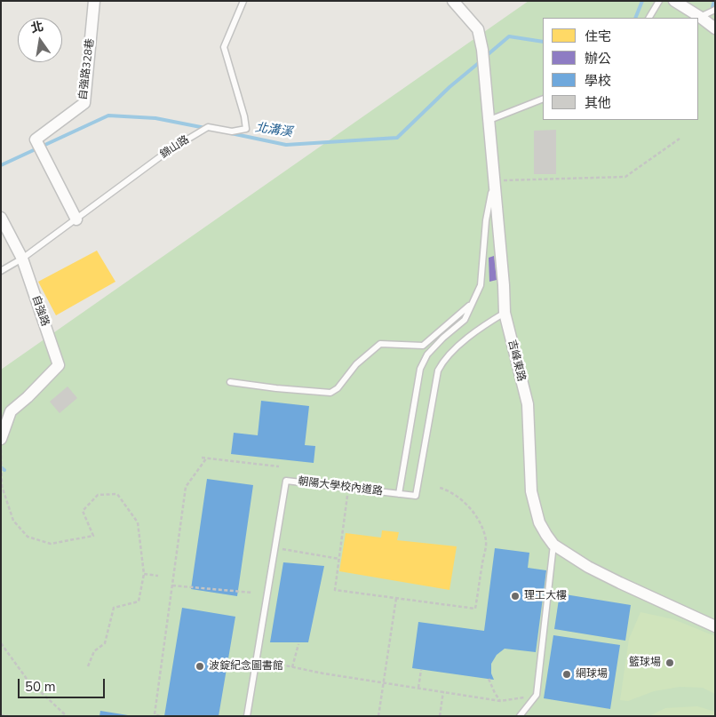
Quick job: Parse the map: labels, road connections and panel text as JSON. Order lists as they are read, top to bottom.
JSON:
{
  "streets": {
    "street": ["自強路328巷", "自強路", "吉峰東路"],
    "lane": ["錦山路", "朝陽大學校內道路"]
  },
  "crossings": [
    ["自強路328巷", "錦山路"],
    ["錦山路", "自強路"],
    ["吉峰東路", "朝陽大學校內道路"]
  ],
  "water": ["北溝溪"],
  "places": [
    "理工大樓",
    "籃球場",
    "波錠紀念圖書館",
    "網球場"
  ],
  "legend": [
    "住宅",
    "辦公",
    "學校",
    "其他"
  ],
  "scale_bar": "50 m",
  "north": "top"
}
